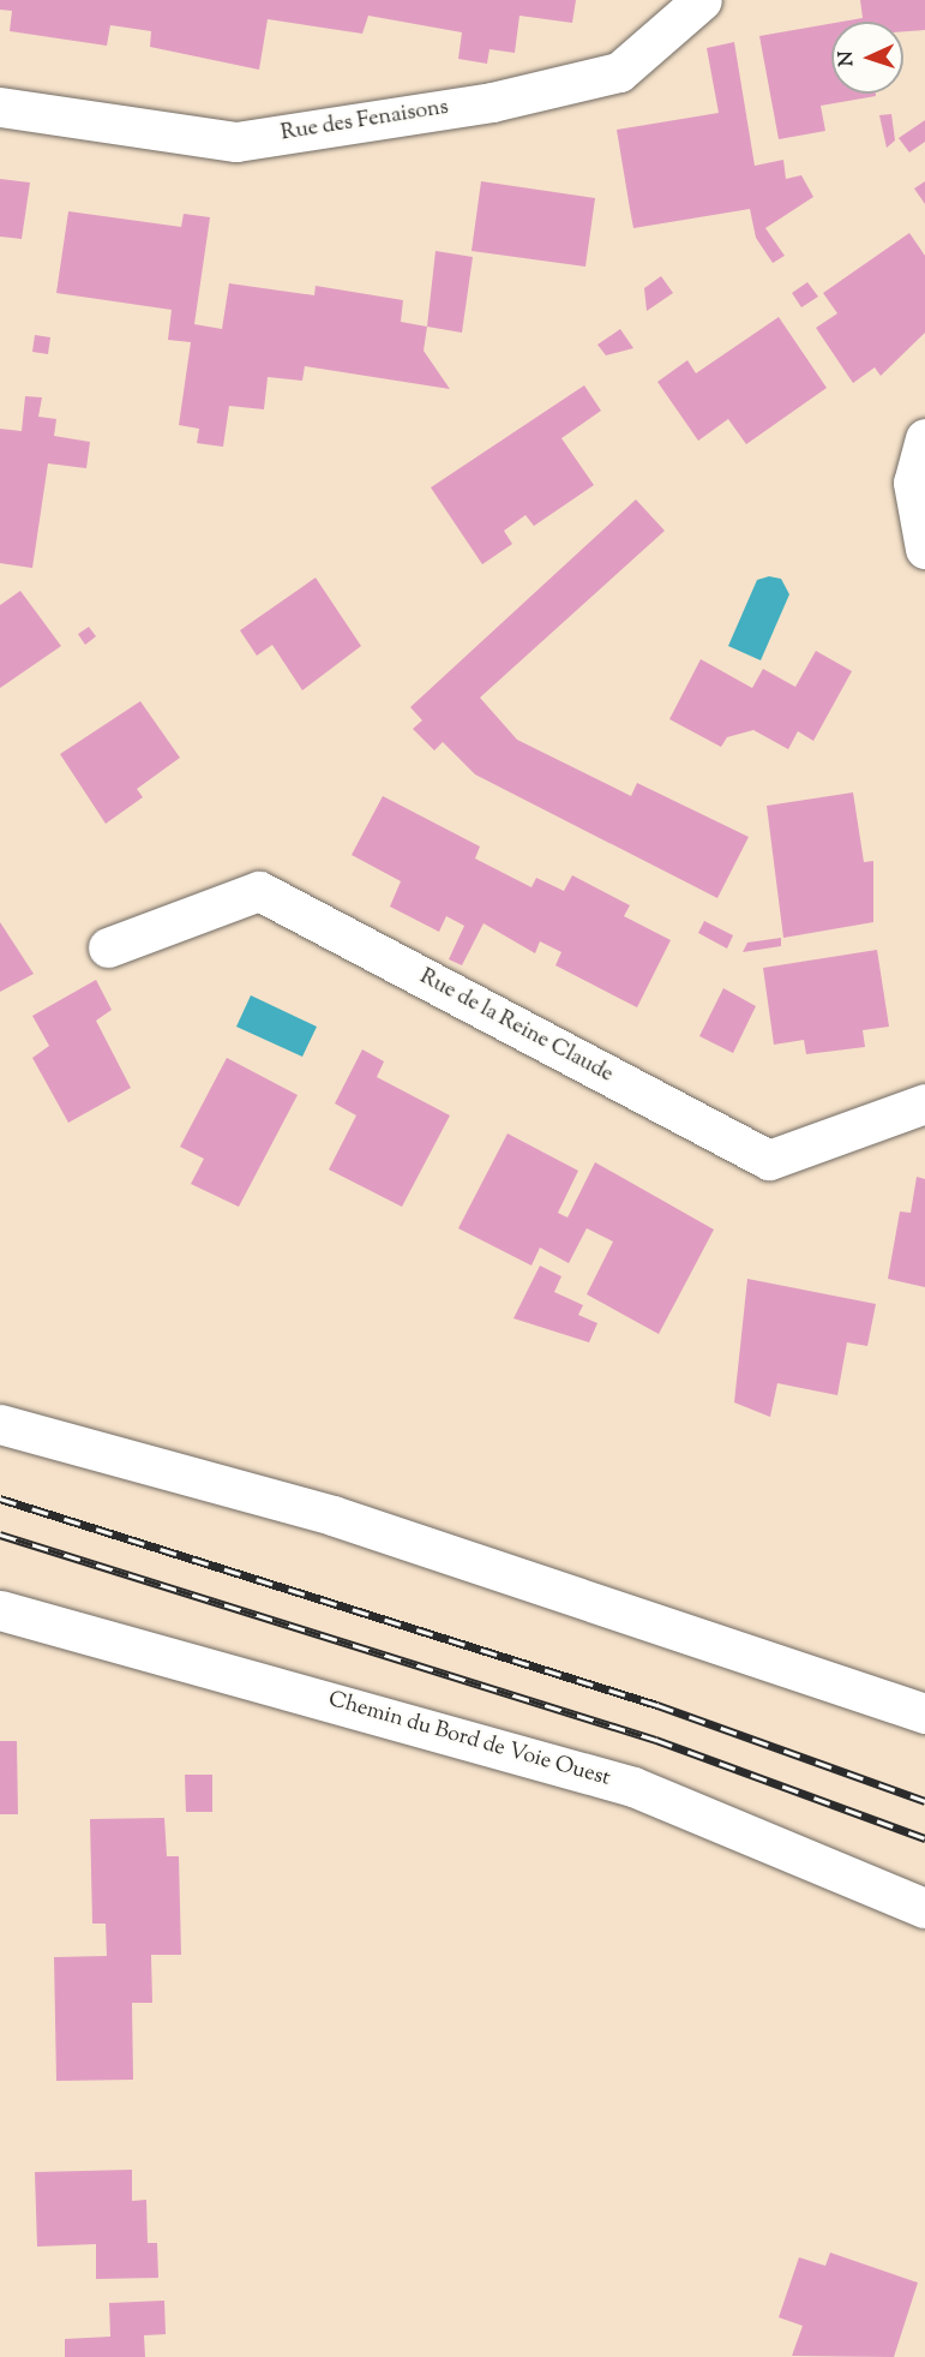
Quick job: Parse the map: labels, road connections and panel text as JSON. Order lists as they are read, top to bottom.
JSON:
{
  "streets": {
    "street": ["Rue des Fenaisons", "Rue de la Reine Claude", "Chemin du Bord de Voie Ouest"]
  },
  "north": "left"
}
